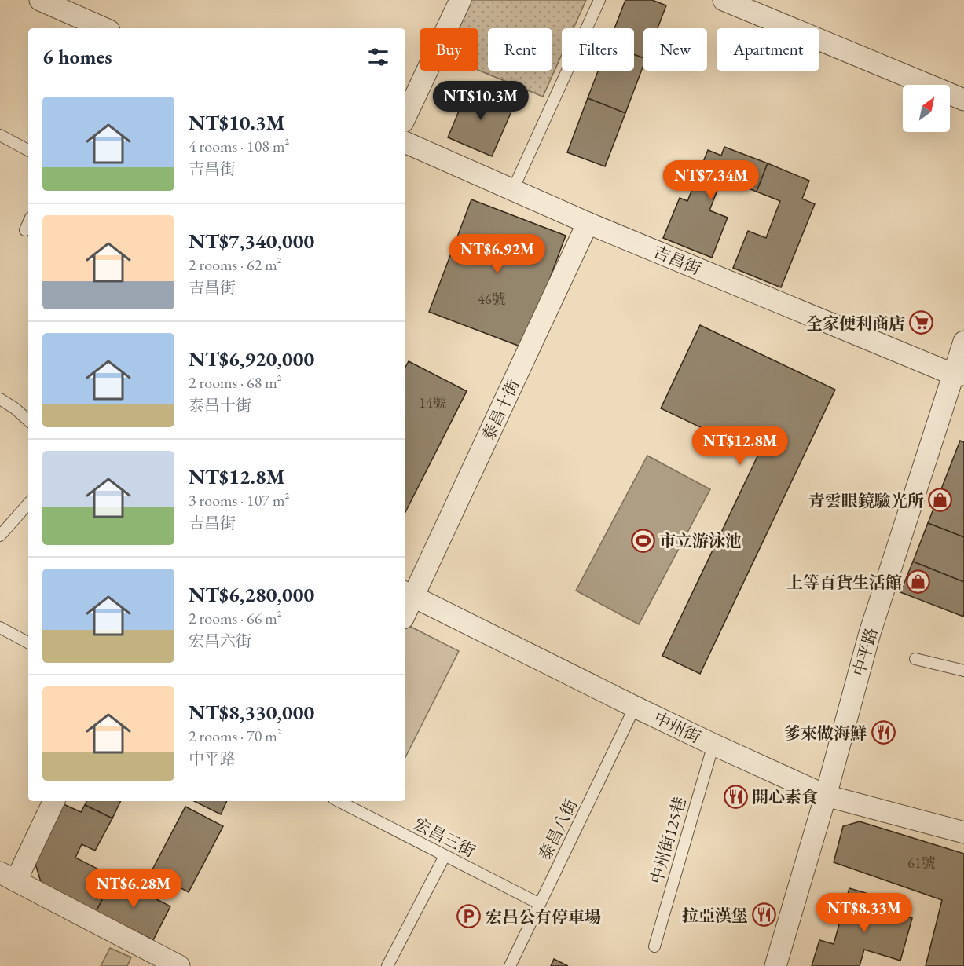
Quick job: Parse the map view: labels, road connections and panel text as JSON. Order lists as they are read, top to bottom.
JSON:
{
  "streets": {
    "street": [
      "吉昌街",
      "泰昌十街",
      "中平路",
      "中州街"
    ],
    "lane": ["泰昌八街", "宏昌三街", "中州街125巷"]
  },
  "crossings": [
    ["吉昌街", "泰昌十街"],
    ["吉昌街", "中平路"],
    ["泰昌十街", "中州街"],
    ["中平路", "中州街"],
    ["中州街", "泰昌八街"],
    ["中州街", "中州街125巷"],
    ["泰昌八街", "宏昌三街"]
  ],
  "places": {
    "supermarket": ["全家便利商店"],
    "shop": ["青雲眼鏡驗光所", "上等百貨生活館"],
    "sports": ["市立游泳池"],
    "restaurant": ["爹來做海鮮", "開心素食", "拉亞漢堡"],
    "parking": ["宏昌公有停車場"]
  },
  "house_numbers": ["46號", "14號", "61號"],
  "north": "top right",
  "page": {
    "chip": [
      "Buy",
      "Rent",
      "Filters",
      "New",
      "Apartment"
    ],
    "heading": "6 homes",
    "price": [
      "NT$10.3M",
      "NT$7.34M",
      "NT$6.92M",
      "NT$12.8M",
      "NT$6.28M",
      "NT$8.33M"
    ],
    "list": [
      {
        "name": "NT$10.3M",
        "note": "4 rooms · 108 m² · 吉昌街"
      },
      {
        "name": "NT$7,340,000",
        "note": "2 rooms · 62 m² · 吉昌街"
      },
      {
        "name": "NT$6,920,000",
        "note": "2 rooms · 68 m² · 泰昌十街"
      },
      {
        "name": "NT$12.8M",
        "note": "3 rooms · 107 m² · 吉昌街"
      },
      {
        "name": "NT$6,280,000",
        "note": "2 rooms · 66 m² · 宏昌六街"
      },
      {
        "name": "NT$8,330,000",
        "note": "2 rooms · 70 m² · 中平路"
      }
    ]
  }
}
